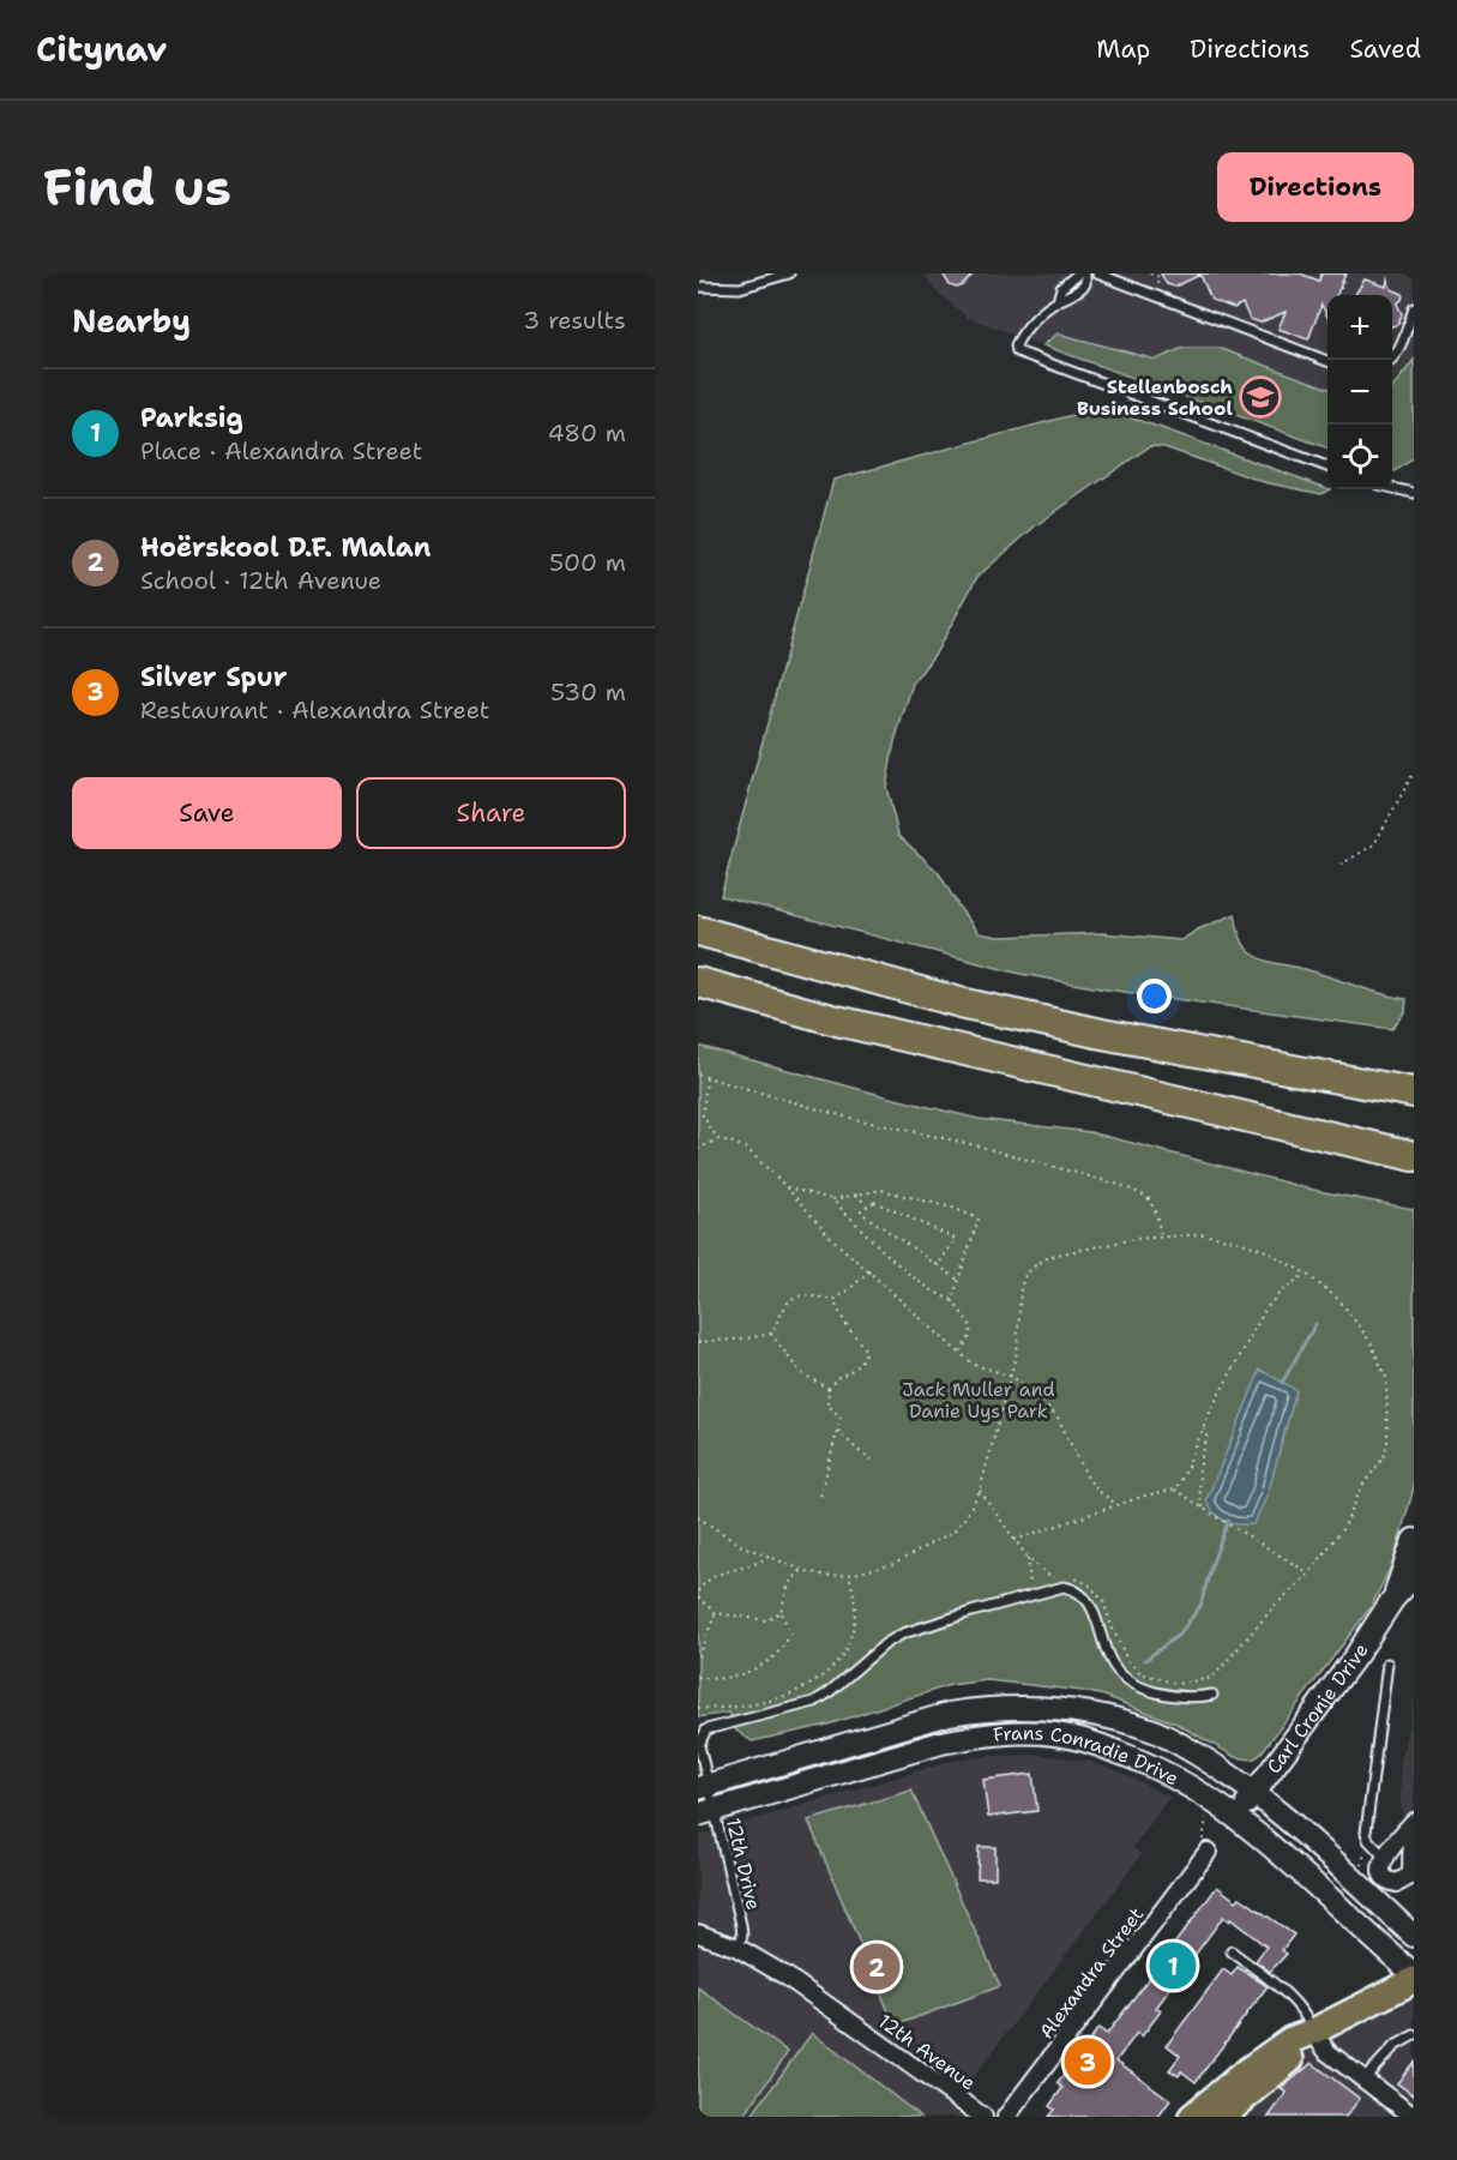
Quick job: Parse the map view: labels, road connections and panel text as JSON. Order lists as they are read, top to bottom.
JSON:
{
  "streets": {
    "main road": ["Carl Cronje Drive", "Frans Conradie Drive"],
    "street": ["Alexandra Street", "12th Avenue"],
    "lane": ["12th Drive"]
  },
  "crossings": [
    ["Carl Cronje Drive", "Frans Conradie Drive"],
    ["Frans Conradie Drive", "12th Drive"],
    ["12th Drive", "12th Avenue"]
  ],
  "parks": ["Jack Muller and Danie Uys Park"],
  "places": {
    "school or university": ["Stellenbosch Business School"]
  },
  "page": {
    "header": "Citynav",
    "nav": ["Map", "Directions", "Saved"],
    "buttons": [
      "Directions",
      ["Save", "Share"]
    ],
    "title": "Find us",
    "heading": ["Nearby", "3 results"],
    "map_buttons": ["+", "−"],
    "list": [
      {
        "mark": "1",
        "name": "Parksig",
        "note": "Place · Alexandra Street",
        "value": "480 m"
      },
      {
        "mark": "2",
        "name": "Hoërskool D.F. Malan",
        "note": "School · 12th Avenue",
        "value": "500 m"
      },
      {
        "mark": "3",
        "name": "Silver Spur",
        "note": "Restaurant · Alexandra Street",
        "value": "530 m"
      }
    ],
    "pins": ["1", "2", "3"]
  }
}
